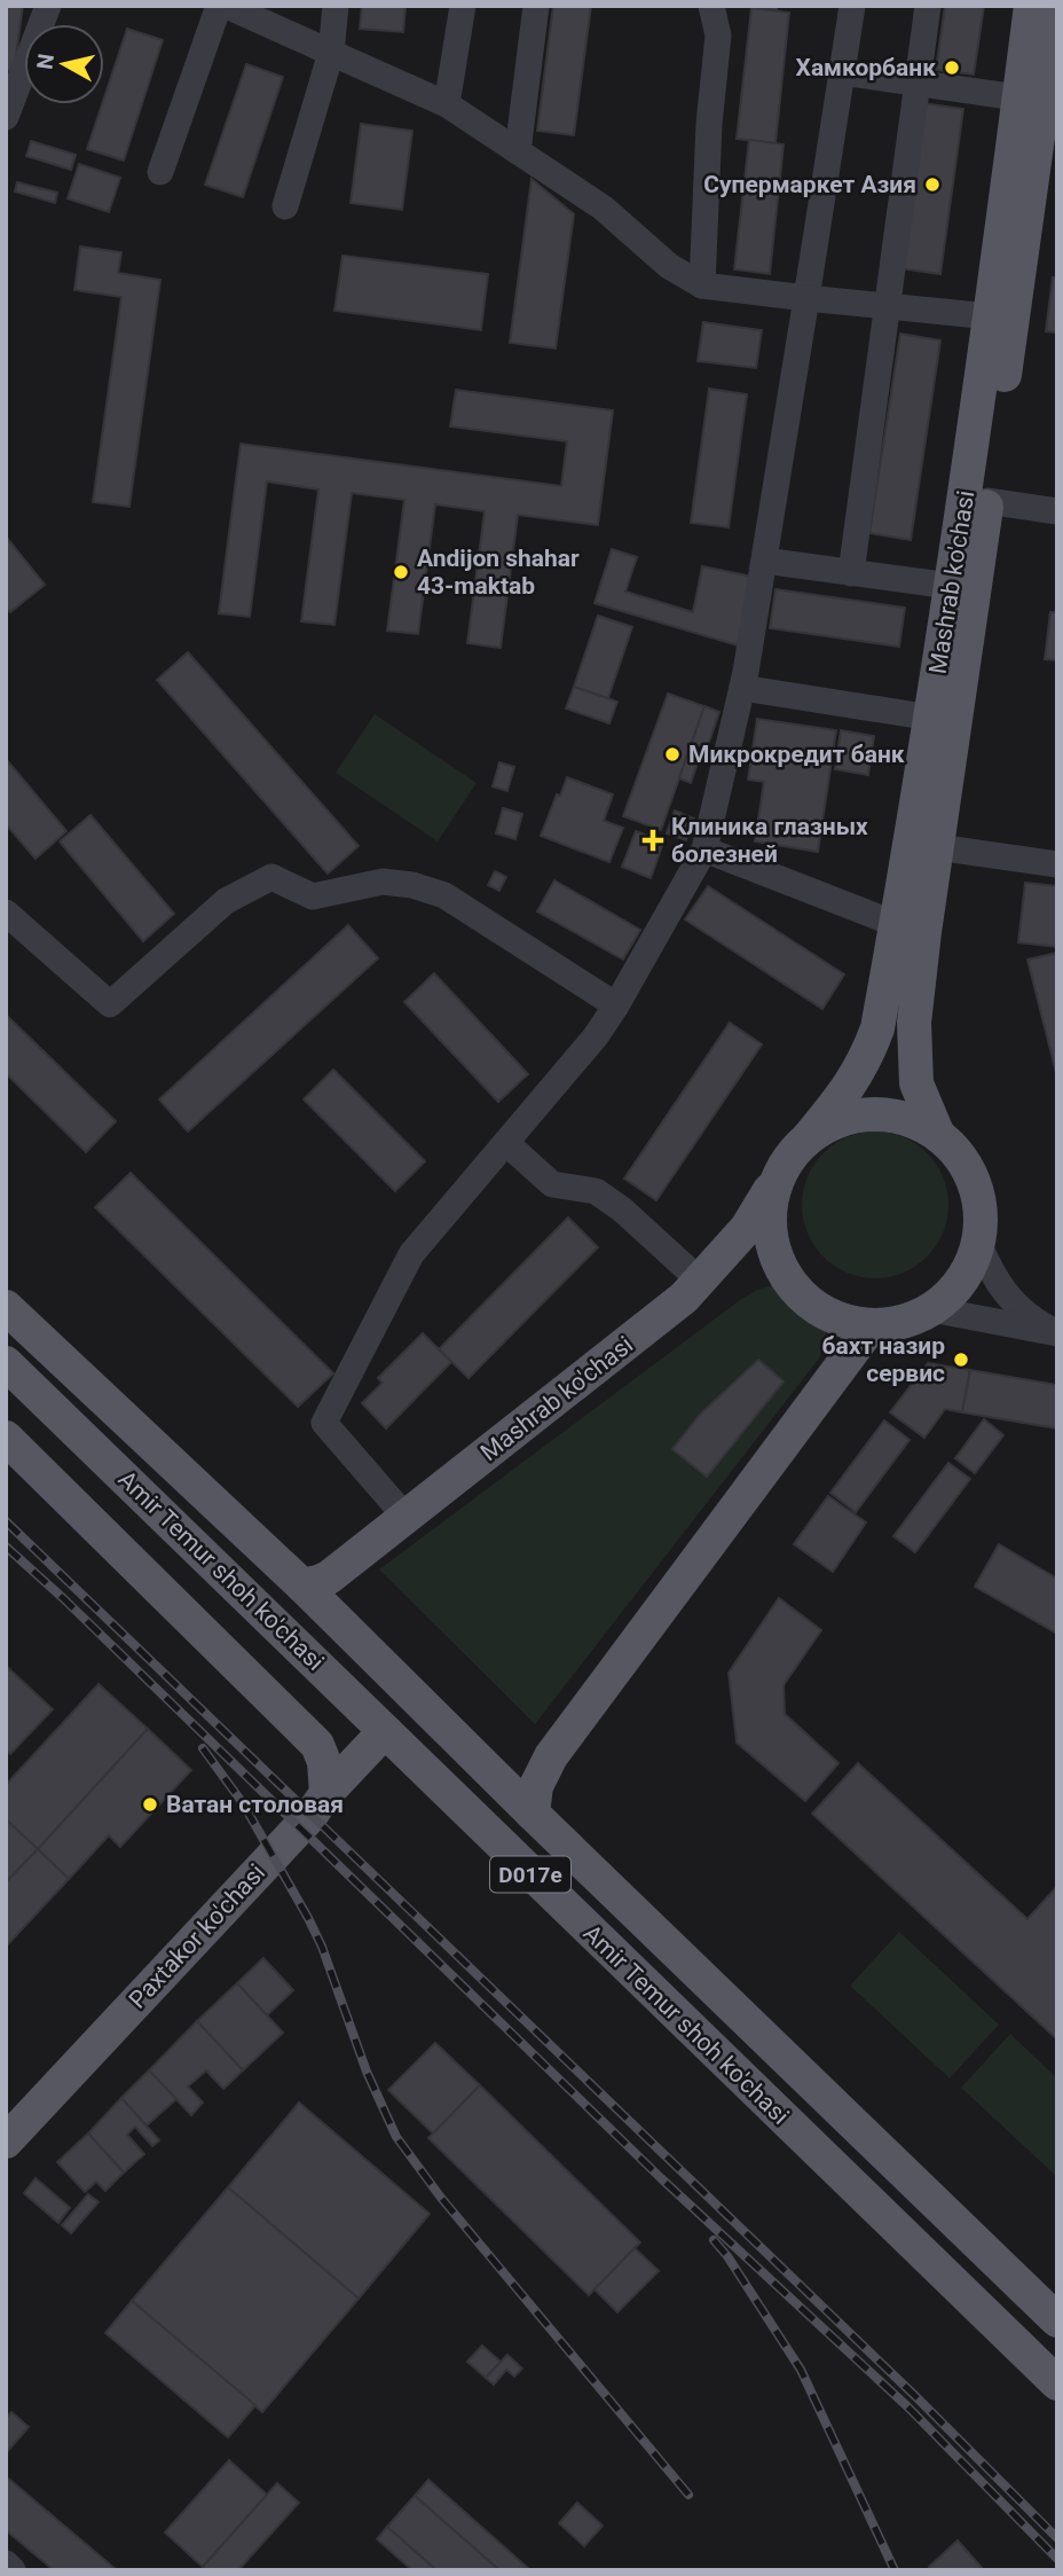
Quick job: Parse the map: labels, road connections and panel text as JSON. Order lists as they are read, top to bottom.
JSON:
{
  "streets": {
    "main road": [
      "Mashrab ko'chasi",
      "Amir Temur shoh ko'chasi",
      "D017e",
      "Paxtakor ko'chasi"
    ]
  },
  "crossings": [
    ["Mashrab ko'chasi", "Amir Temur shoh ko'chasi"],
    ["Amir Temur shoh ko'chasi", "Paxtakor ko'chasi"]
  ],
  "places": {
    "other": [
      "Хамкорбанк",
      "Супермаркет Азия",
      "Andijon shahar 43-maktab",
      "Микрокредит банк",
      "бахт назир сервис",
      "Ватан столовая"
    ],
    "health": ["Клиника глазных болезней"]
  },
  "north": "left"
}
